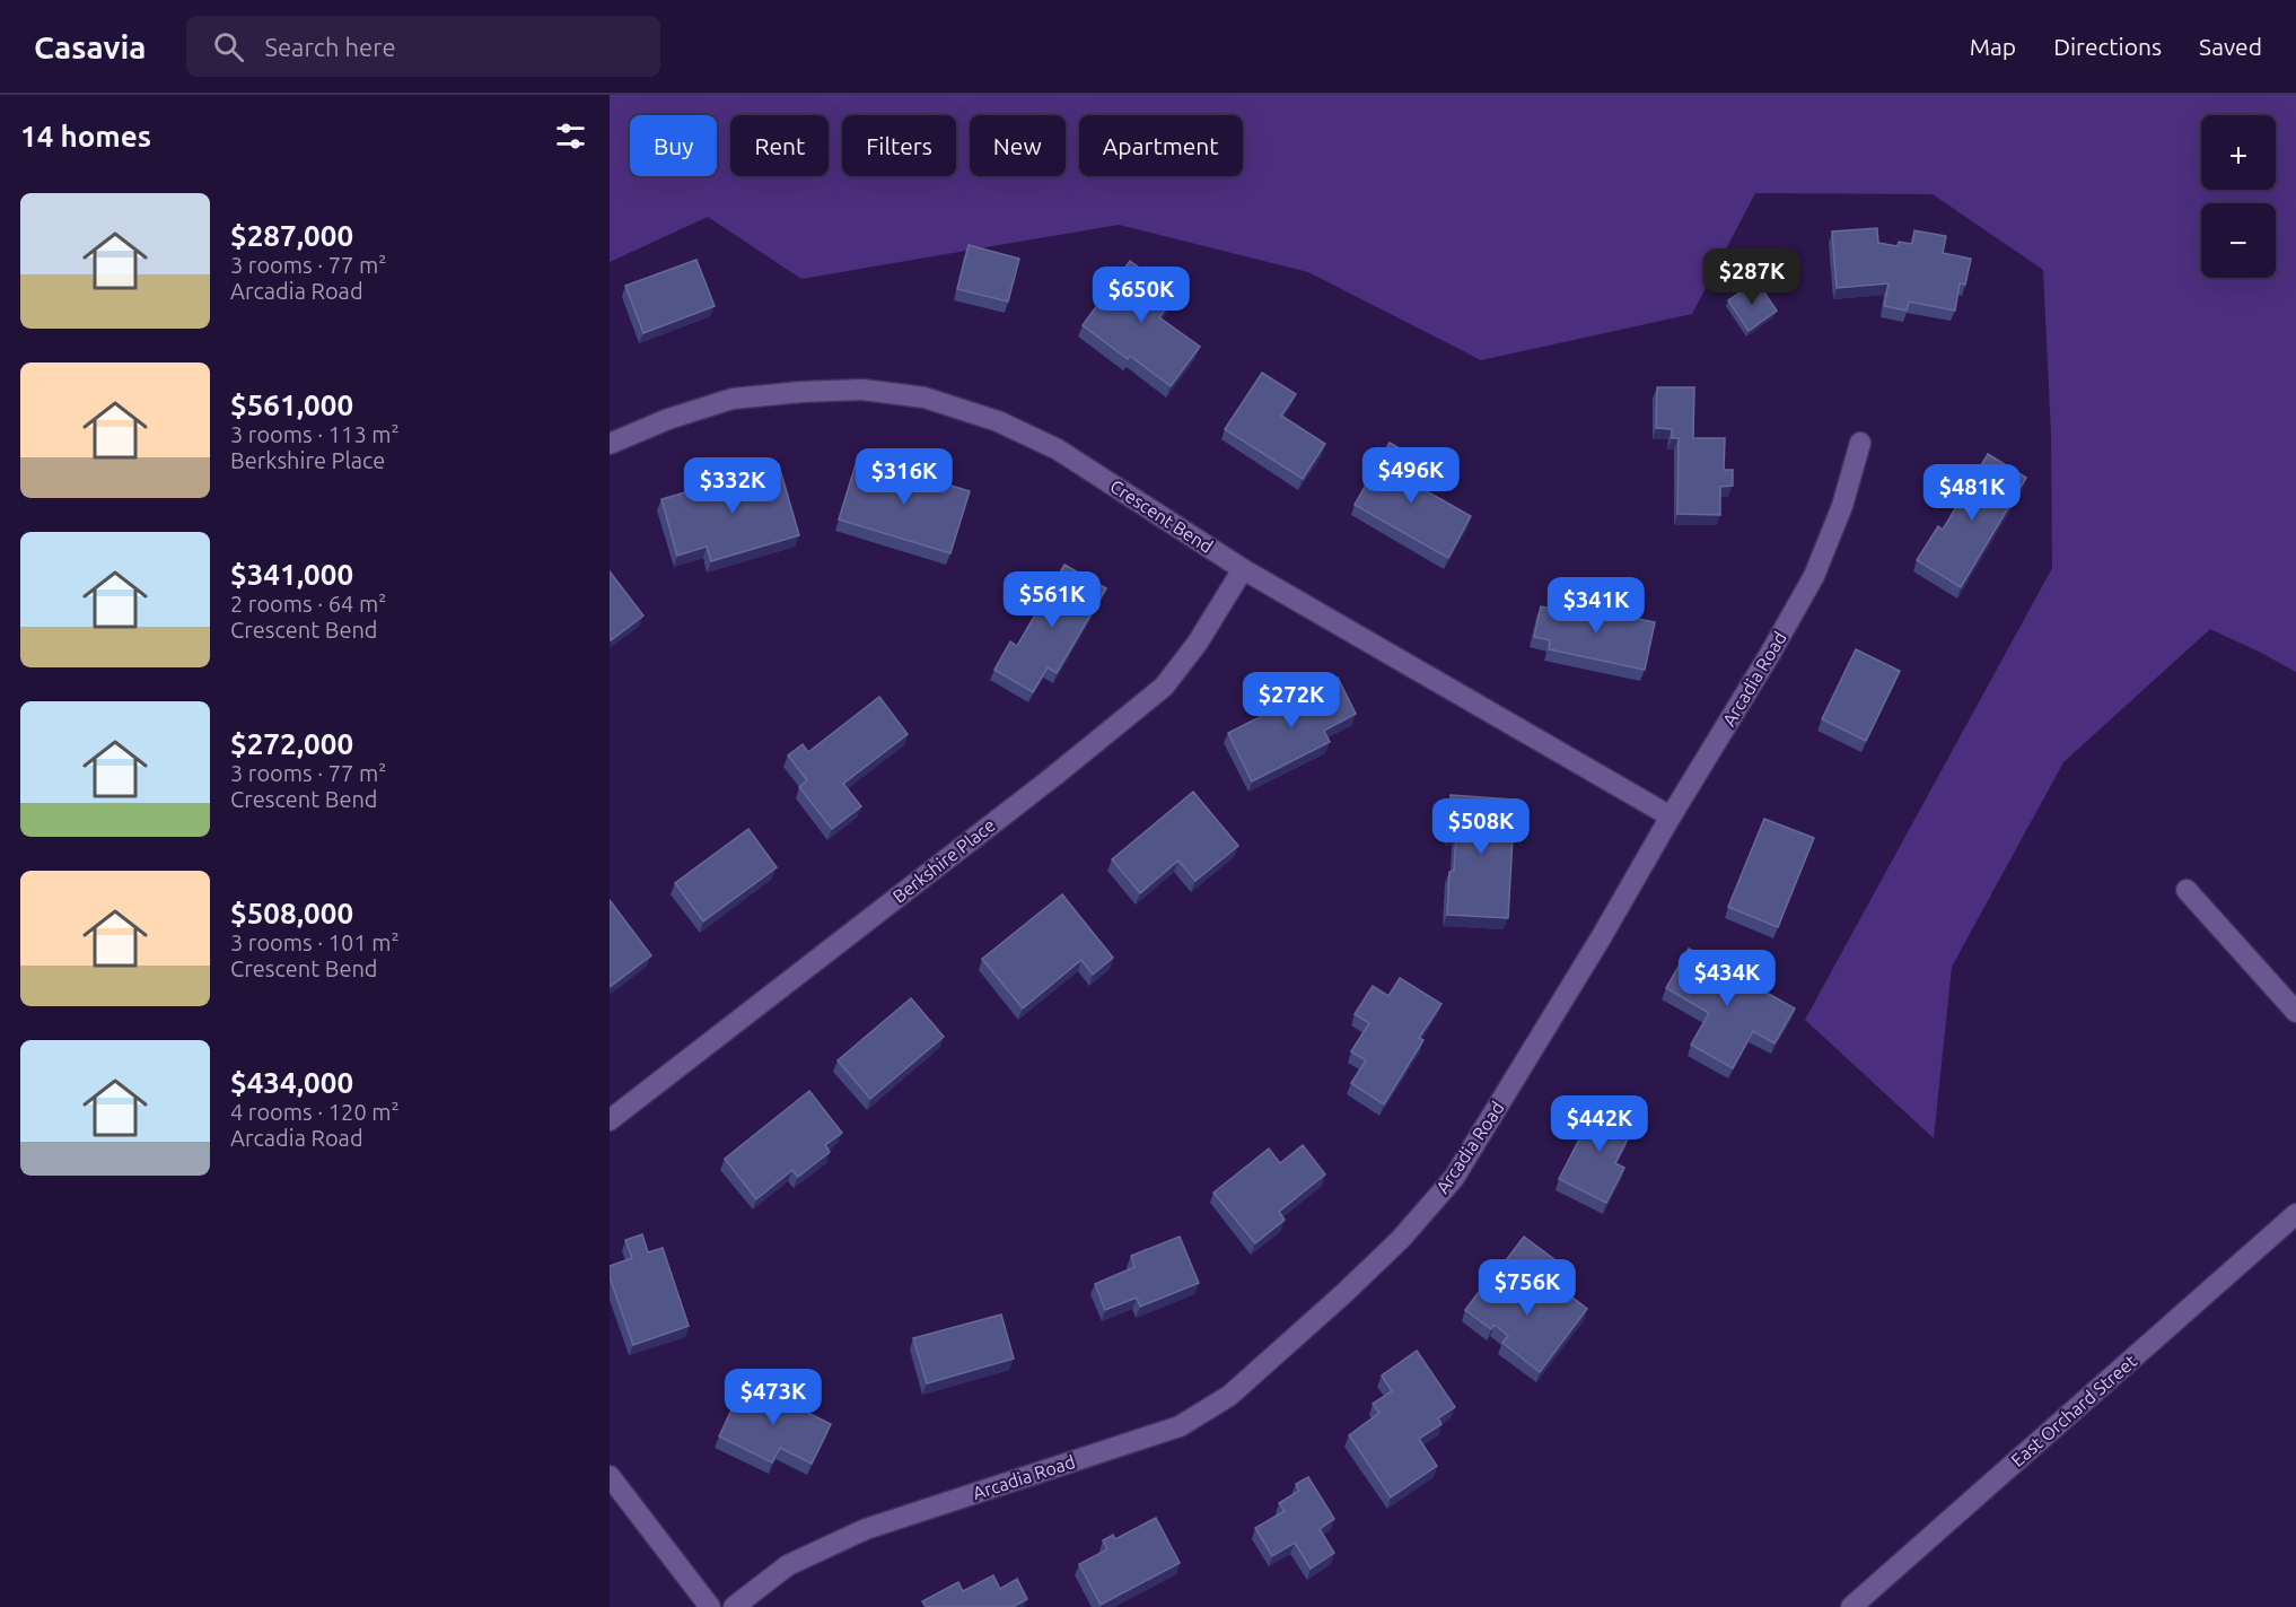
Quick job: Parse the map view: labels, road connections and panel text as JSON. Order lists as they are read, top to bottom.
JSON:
{
  "streets": {
    "street": [
      "Crescent Bend",
      "Arcadia Road",
      "Berkshire Place",
      "East Orchard Street"
    ]
  },
  "crossings": [
    ["Crescent Bend", "Arcadia Road"],
    ["Crescent Bend", "Berkshire Place"]
  ],
  "page": {
    "header": "Casavia",
    "search": "Search here",
    "nav": ["Map", "Directions", "Saved"],
    "heading": "14 homes",
    "map_buttons": ["+", "−"],
    "chip": [
      "Buy",
      "Rent",
      "Filters",
      "New",
      "Apartment"
    ],
    "list": [
      {
        "name": "$287,000",
        "note": "3 rooms · 77 m² · Arcadia Road"
      },
      {
        "name": "$561,000",
        "note": "3 rooms · 113 m² · Berkshire Place"
      },
      {
        "name": "$341,000",
        "note": "2 rooms · 64 m² · Crescent Bend"
      },
      {
        "name": "$272,000",
        "note": "3 rooms · 77 m² · Crescent Bend"
      },
      {
        "name": "$508,000",
        "note": "3 rooms · 101 m² · Crescent Bend"
      },
      {
        "name": "$434,000",
        "note": "4 rooms · 120 m² · Arcadia Road"
      }
    ],
    "price": [
      "$287K",
      "$650K",
      "$496K",
      "$316K",
      "$332K",
      "$481K",
      "$561K",
      "$341K",
      "$272K",
      "$508K",
      "$434K",
      "$442K",
      "$756K",
      "$473K"
    ]
  }
}
